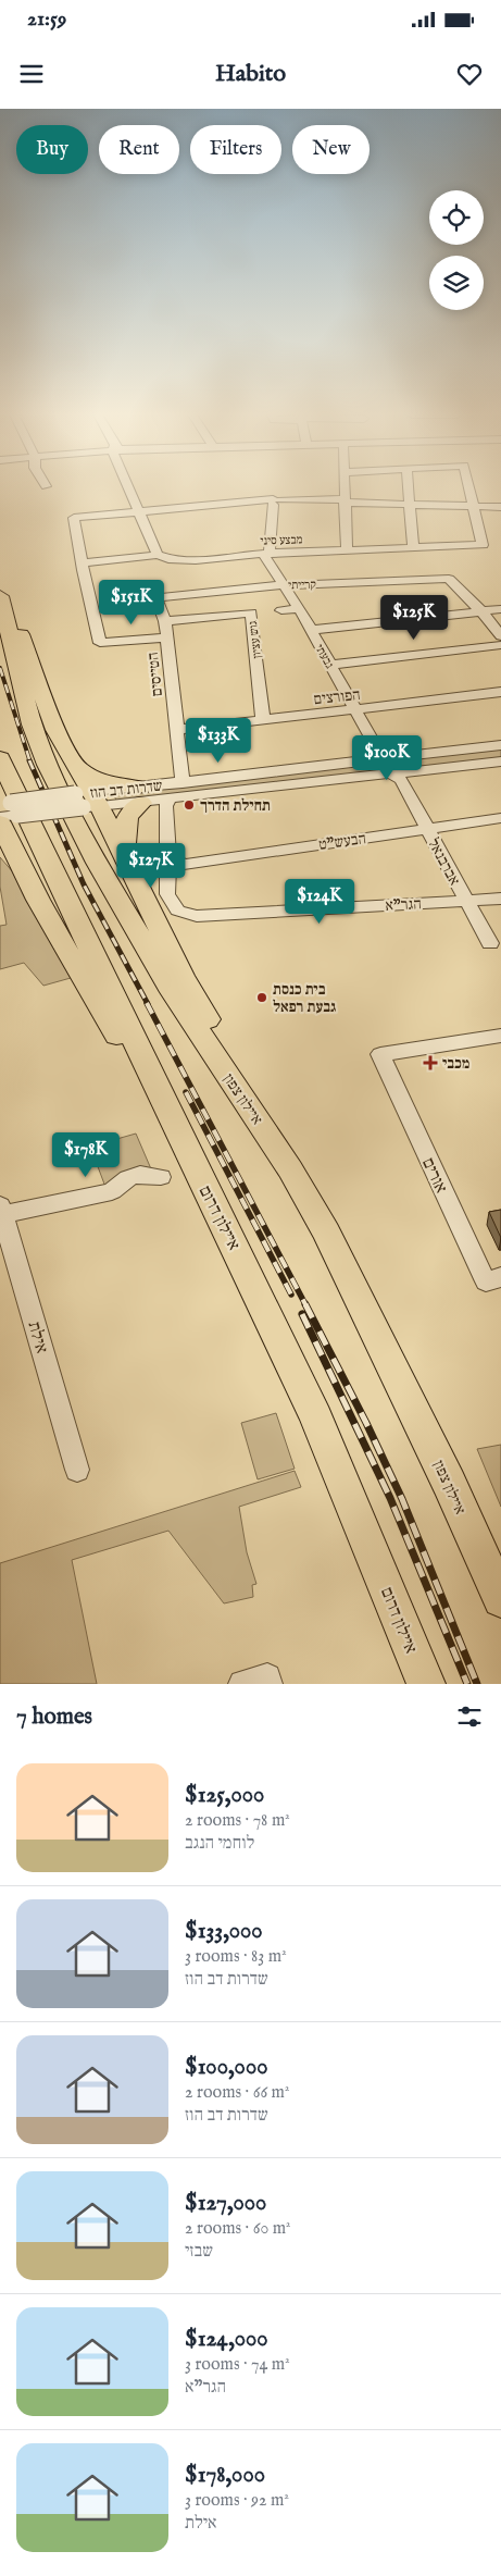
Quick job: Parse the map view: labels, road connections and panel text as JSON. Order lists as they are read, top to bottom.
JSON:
{
  "streets": {
    "highway": ["איילון צפון", "איילון דרום"],
    "street": [
      "מבצע סיני",
      "קרייתי",
      "גוש עציון",
      "גבעתי",
      "הטייסים",
      "הפורצים",
      "שדרות דב הוז",
      "הבעש\"ט",
      "אברבנאל",
      "הגר\"א",
      "אורים",
      "אילת"
    ]
  },
  "crossings": [
    ["מבצע סיני", "גבעתי"],
    ["קרייתי", "גבעתי"],
    ["קרייתי", "הטייסים"],
    ["גוש עציון", "הטייסים"],
    ["גוש עציון", "הפורצים"],
    ["גבעתי", "הפורצים"],
    ["גבעתי", "שדרות דב הוז"],
    ["הטייסים", "הפורצים"],
    ["הטייסים", "שדרות דב הוז"],
    ["שדרות דב הוז", "אברבנאל"],
    ["הבעש\"ט", "אברבנאל"],
    ["הבעש\"ט", "הגר\"א"],
    ["אברבנאל", "הגר\"א"]
  ],
  "places": {
    "other": ["תחילת הדרך", "בית כנסת גבעת רפאל"],
    "health": ["מכבי"]
  },
  "page": {
    "status": "21:59",
    "header": "Habito",
    "chip": [
      "Buy",
      "Rent",
      "Filters",
      "New"
    ],
    "price": [
      "$151K",
      "$125K",
      "$133K",
      "$100K",
      "$127K",
      "$124K",
      "$178K"
    ],
    "heading": "7 homes",
    "list": [
      {
        "name": "$125,000",
        "note": "2 rooms · 78 m² · לוחמי הנגב"
      },
      {
        "name": "$133,000",
        "note": "3 rooms · 83 m² · שדרות דב הוז"
      },
      {
        "name": "$100,000",
        "note": "2 rooms · 66 m² · שדרות דב הוז"
      },
      {
        "name": "$127,000",
        "note": "2 rooms · 60 m² · שבזי"
      },
      {
        "name": "$124,000",
        "note": "3 rooms · 74 m² · הגר\"א"
      },
      {
        "name": "$178,000",
        "note": "3 rooms · 92 m² · אילת"
      }
    ]
  }
}
